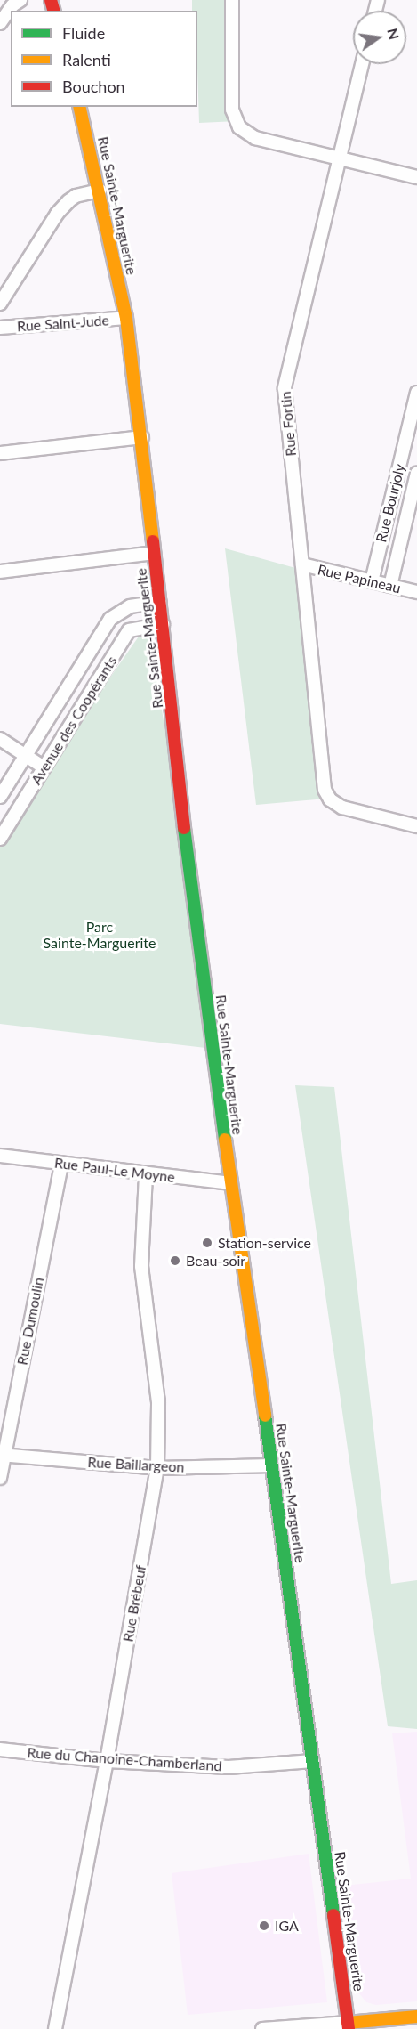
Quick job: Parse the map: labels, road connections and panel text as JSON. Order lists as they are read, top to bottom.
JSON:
{
  "streets": {
    "street": [
      "Rue Sainte-Marguerite",
      "Rue Saint-Jude",
      "Rue Fortin",
      "Rue Bourjoly",
      "Rue Papineau",
      "Avenue des Coopérants",
      "Rue Paul-Le Moyne",
      "Rue Dumoulin",
      "Rue Baillargeon",
      "Rue Brébeuf",
      "Rue du Chanoine-Chamberland"
    ]
  },
  "crossings": [
    ["Rue Sainte-Marguerite", "Rue Saint-Jude"],
    ["Rue Sainte-Marguerite", "Avenue des Coopérants"],
    ["Rue Sainte-Marguerite", "Rue Paul-Le Moyne"],
    ["Rue Sainte-Marguerite", "Rue Baillargeon"],
    ["Rue Sainte-Marguerite", "Rue du Chanoine-Chamberland"],
    ["Rue Fortin", "Rue Papineau"],
    ["Rue Bourjoly", "Rue Papineau"],
    ["Rue Paul-Le Moyne", "Rue Dumoulin"],
    ["Rue Paul-Le Moyne", "Rue Brébeuf"],
    ["Rue Dumoulin", "Rue Baillargeon"],
    ["Rue Baillargeon", "Rue Brébeuf"],
    ["Rue Brébeuf", "Rue du Chanoine-Chamberland"]
  ],
  "parks": ["Parc Sainte-Marguerite"],
  "places": ["Station-service", "Beau-soir", "IGA"],
  "legend": ["Fluide", "Ralenti", "Bouchon"],
  "north": "right"
}
